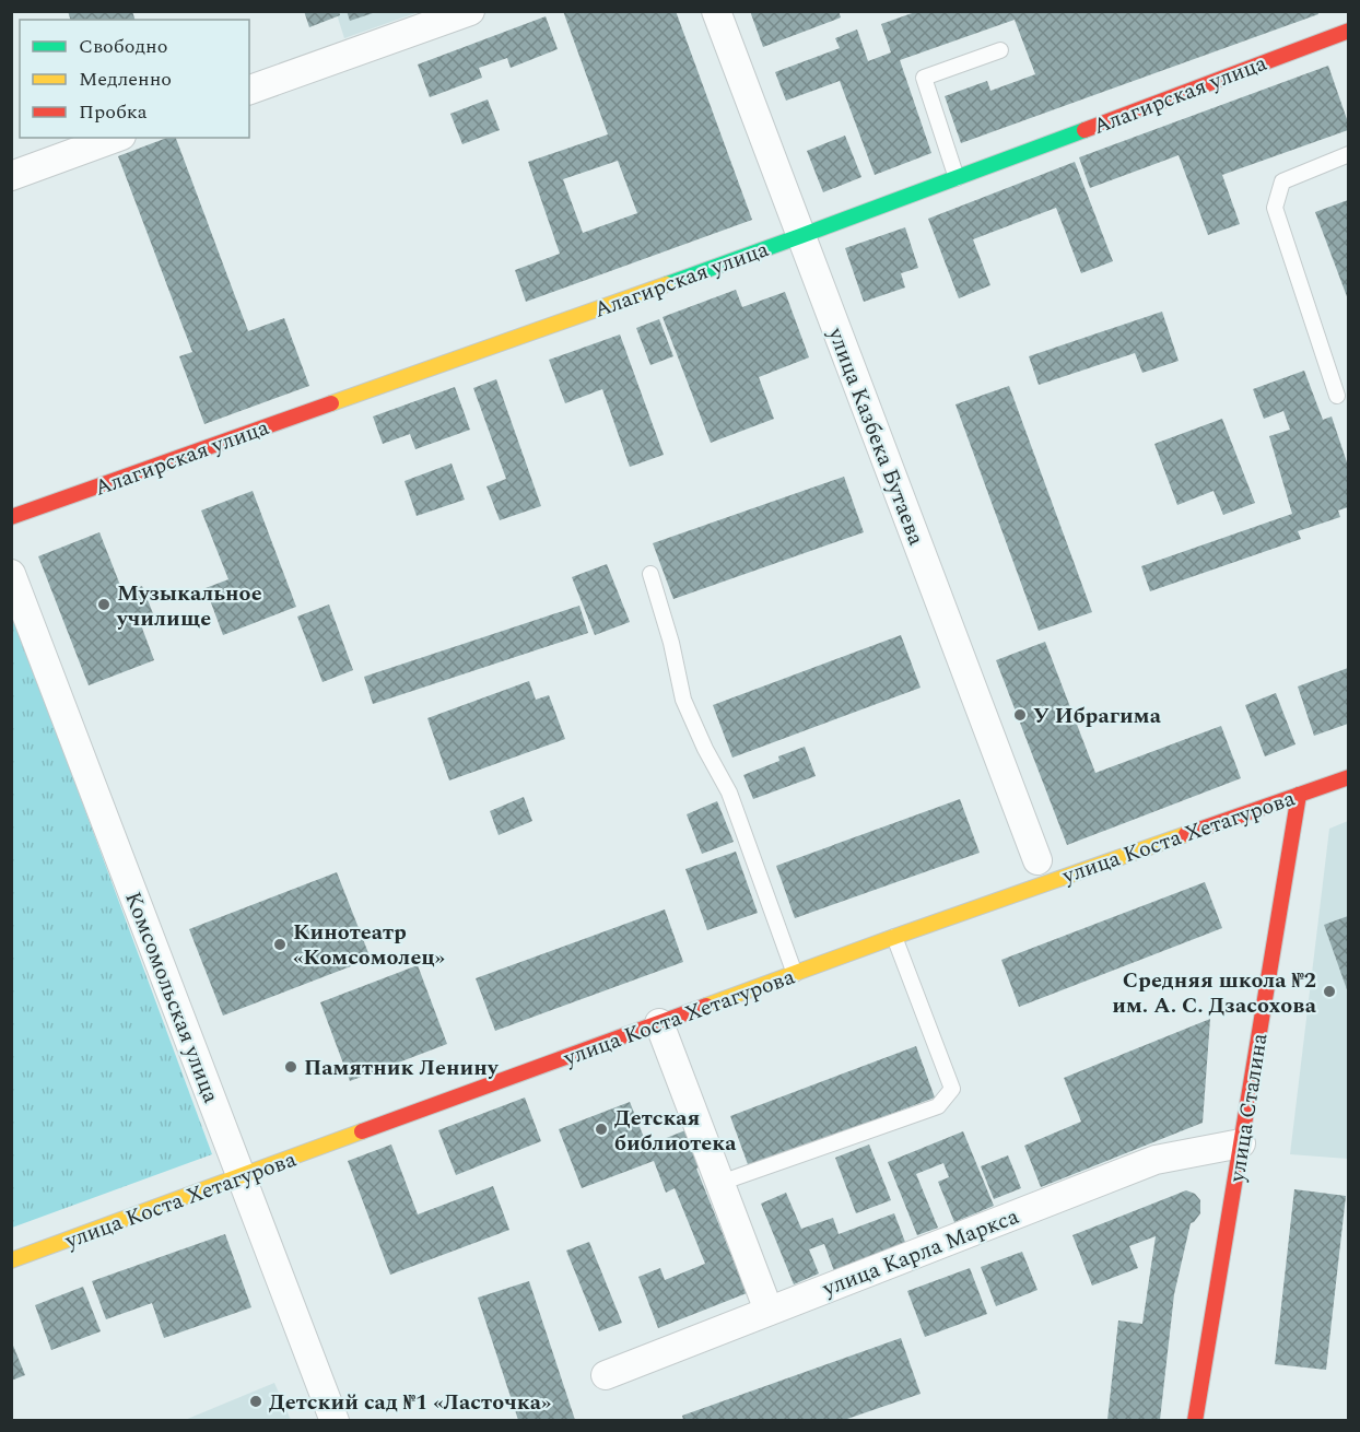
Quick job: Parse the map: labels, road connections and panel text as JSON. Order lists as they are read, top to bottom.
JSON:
{
  "streets": {
    "street": [
      "Алагирская улица",
      "улица Казбека Бутаева",
      "улица Коста Хетагурова",
      "Комсомольская улица",
      "улица Сталина",
      "улица Карла Маркса"
    ]
  },
  "crossings": [
    ["Алагирская улица", "улица Казбека Бутаева"],
    ["улица Коста Хетагурова", "Комсомольская улица"],
    ["улица Коста Хетагурова", "улица Сталина"],
    ["улица Сталина", "улица Карла Маркса"]
  ],
  "places": [
    "Музыкальное училище",
    "У Ибрагима",
    "Кинотеатр «Комсомолец»",
    "Средняя школа №2 им. А. С. Дзасохова",
    "Памятник Ленину",
    "Детская библиотека",
    "Детский сад №1 «Ласточка»"
  ],
  "legend": ["Свободно", "Медленно", "Пробка"]
}
